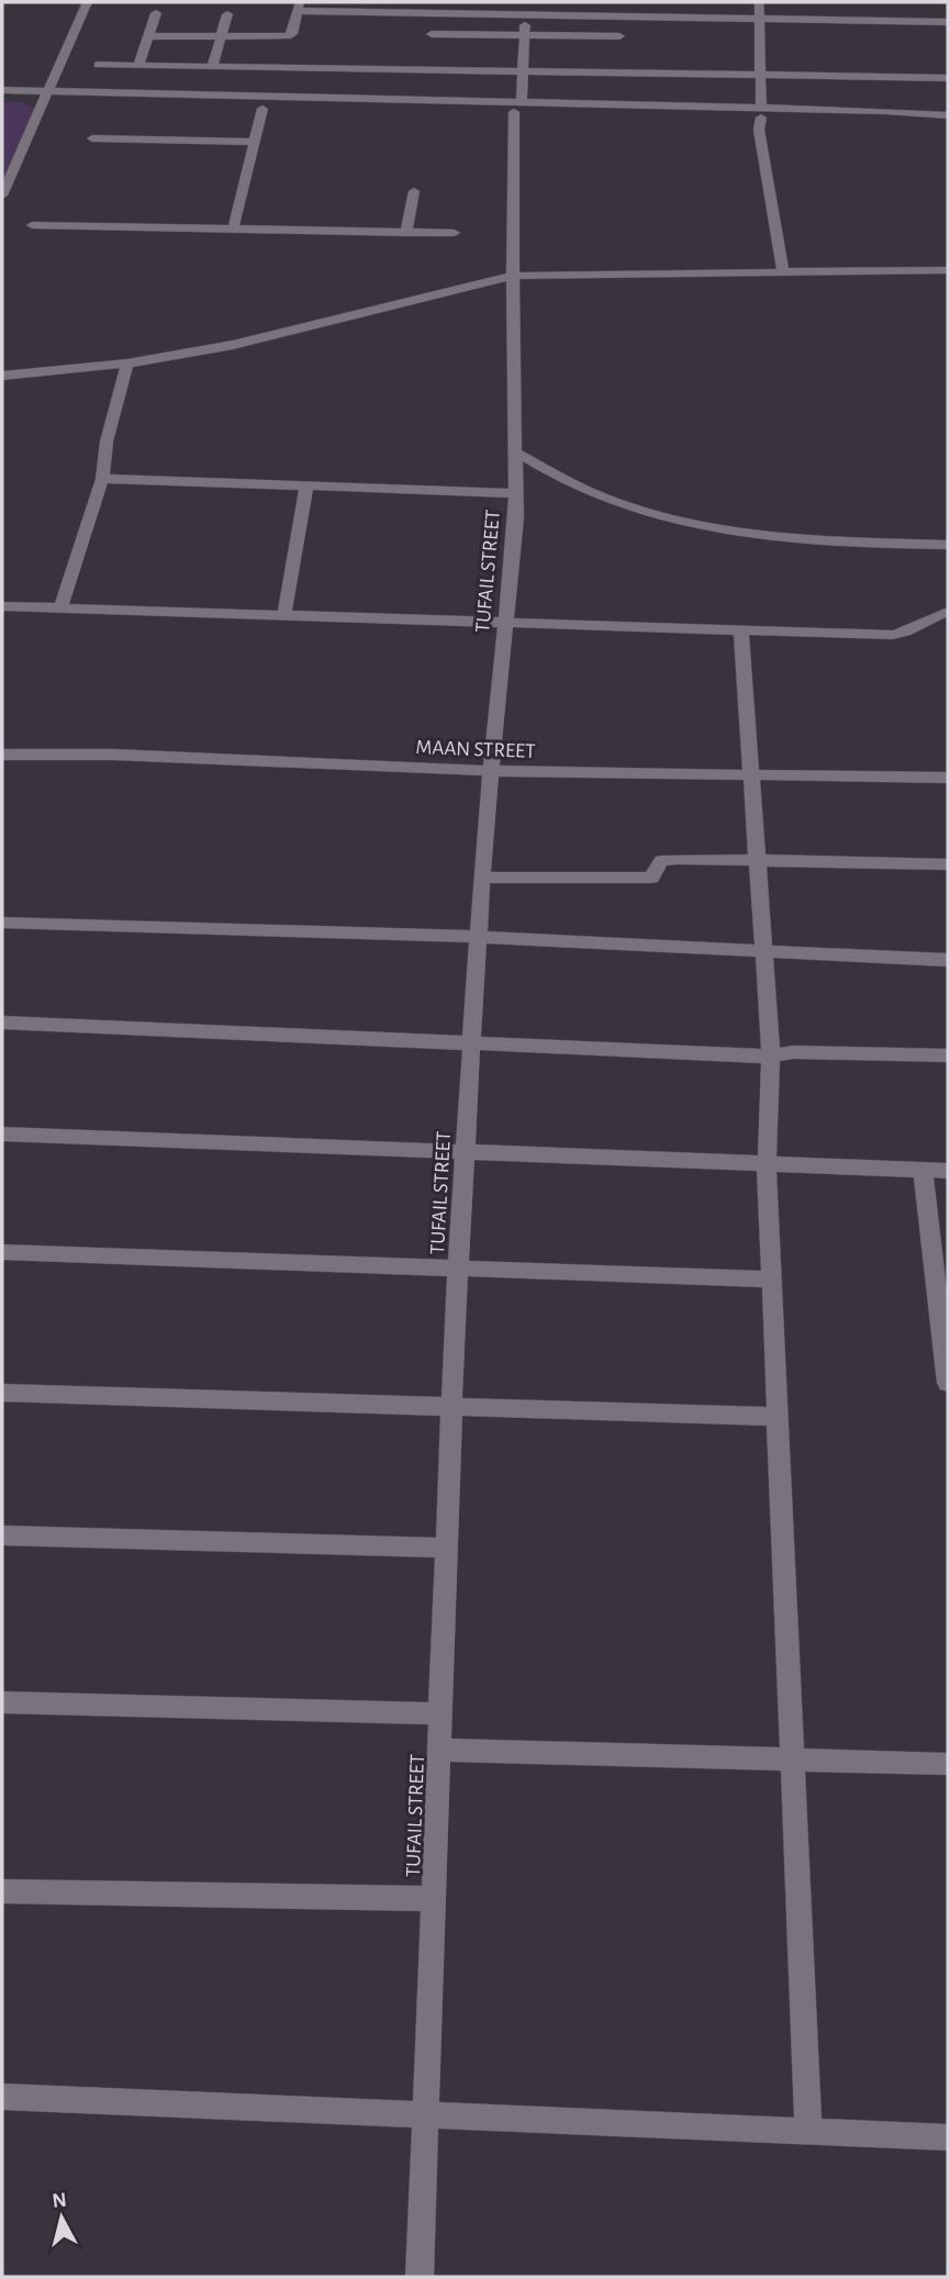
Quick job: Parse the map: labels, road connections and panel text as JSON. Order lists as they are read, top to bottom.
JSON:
{
  "streets": {
    "street": ["TUFAIL STREET", "MAAN STREET"]
  },
  "crossings": [
    ["TUFAIL STREET", "MAAN STREET"]
  ],
  "north": "top"
}
